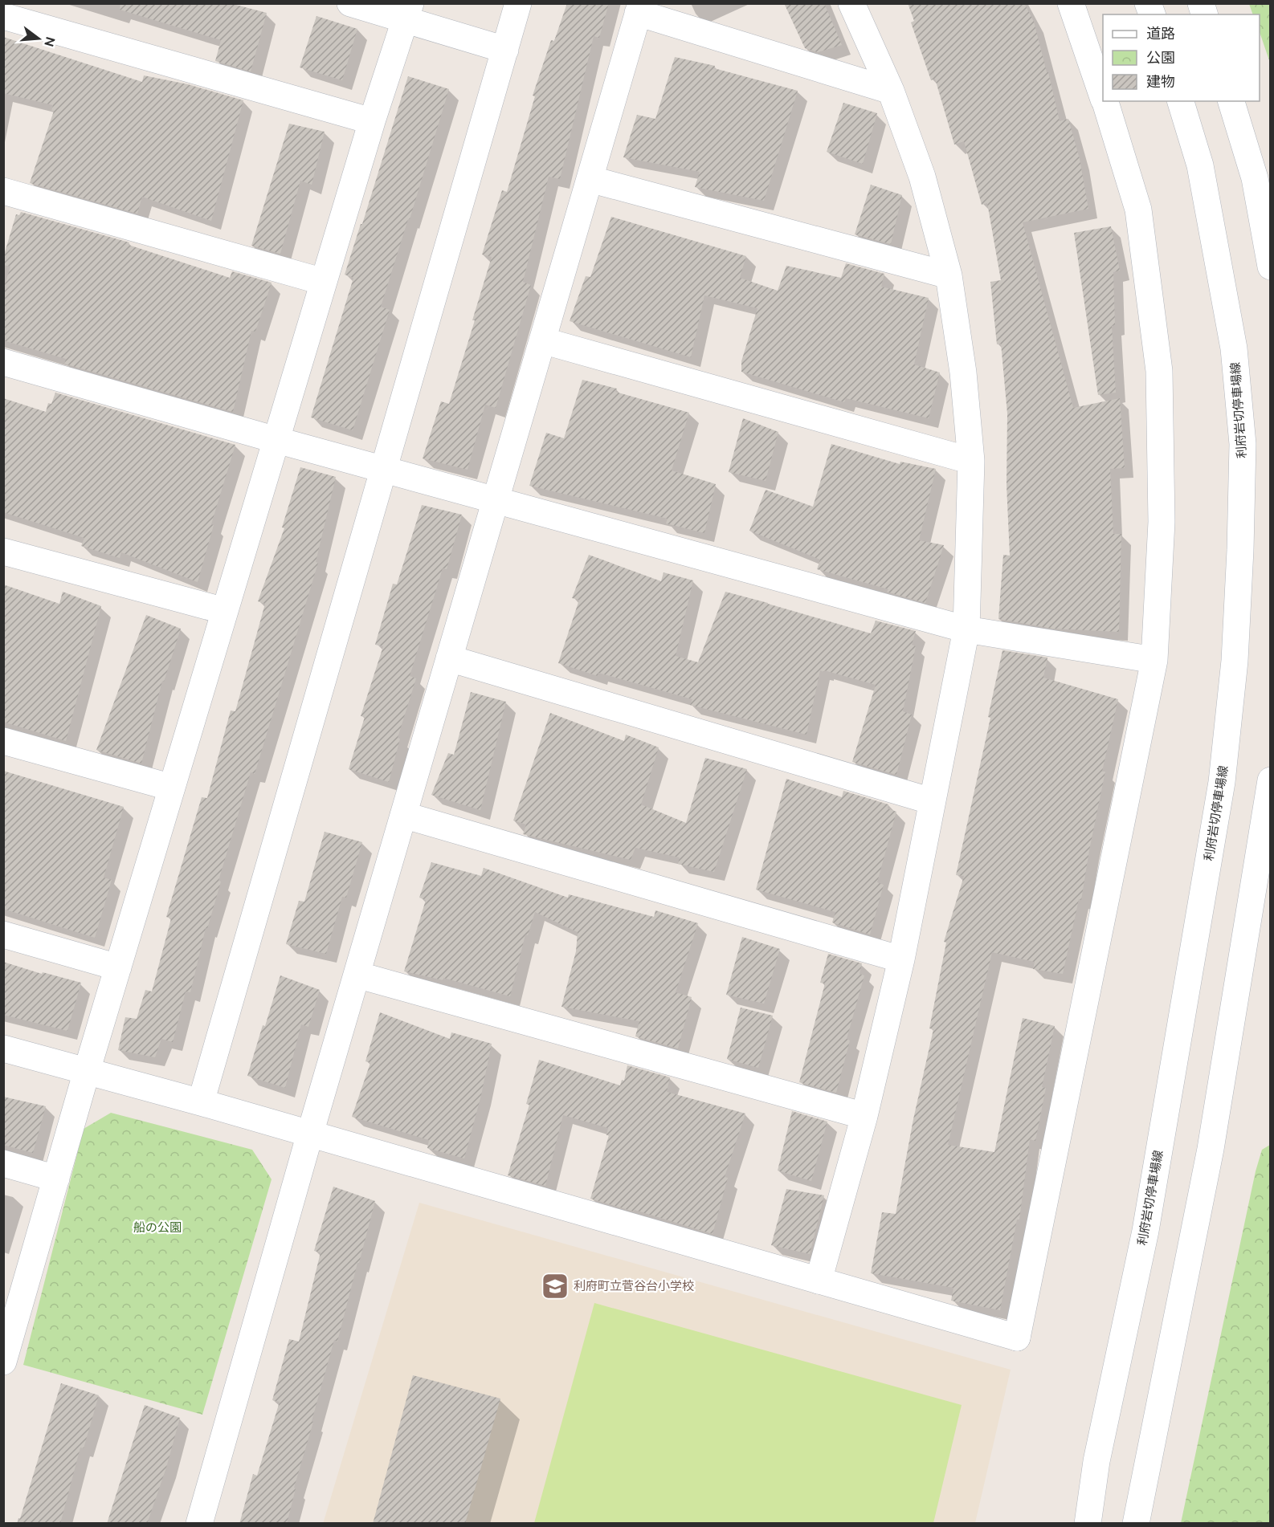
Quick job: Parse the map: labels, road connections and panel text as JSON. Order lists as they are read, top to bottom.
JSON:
{
  "streets": {
    "street": ["利府岩切停車場線"]
  },
  "parks": ["船の公園"],
  "places": {
    "school or university": ["利府町立菅谷台小学校"]
  },
  "legend": ["道路", "公園", "建物"],
  "north": "right"
}
